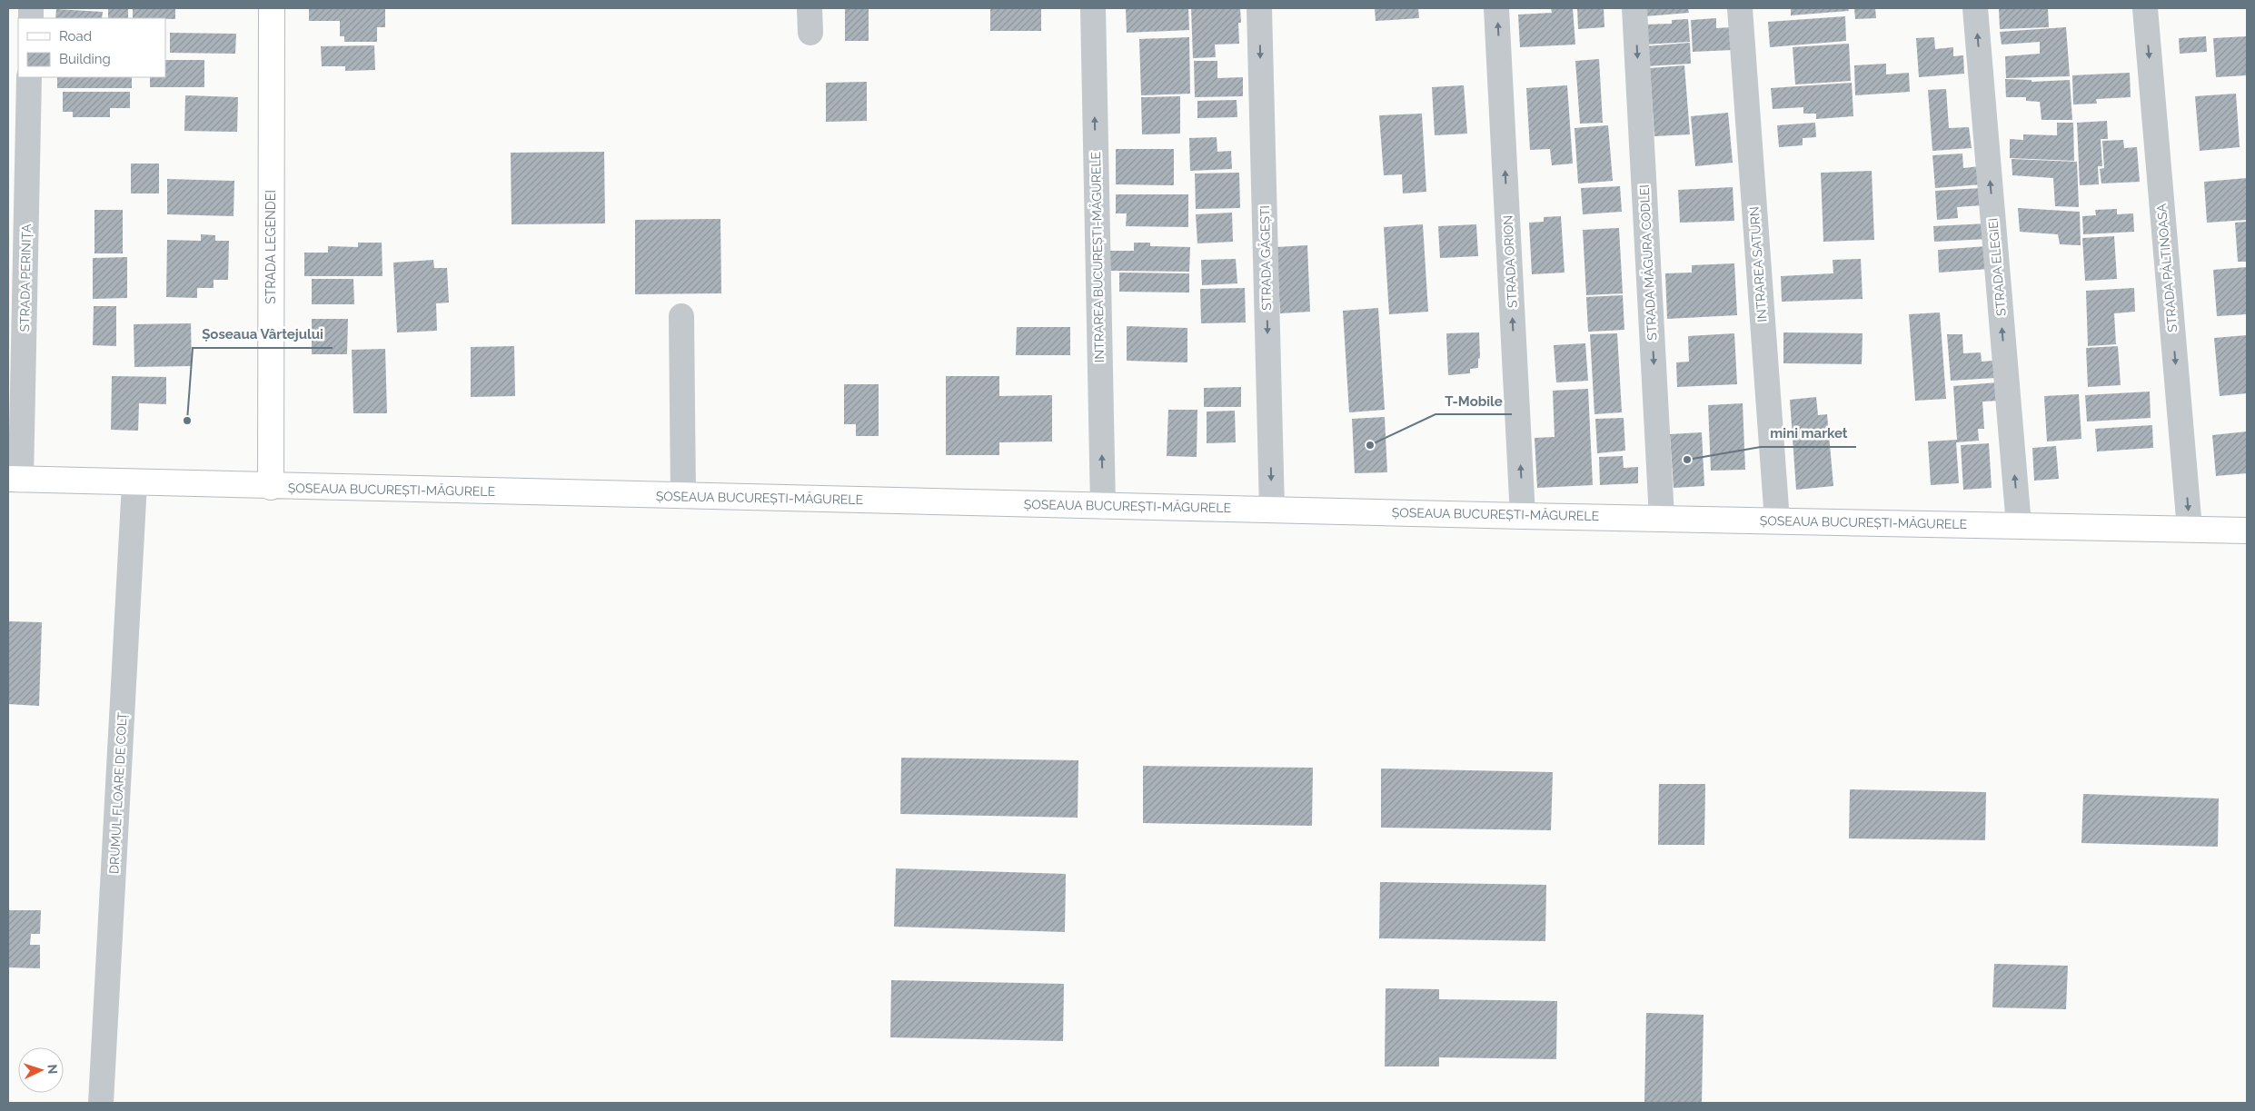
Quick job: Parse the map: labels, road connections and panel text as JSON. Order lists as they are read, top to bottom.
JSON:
{
  "streets": {
    "main road": ["STRADA LEGENDEI", "ȘOSEAUA BUCUREȘTI-MĂGURELE"],
    "street": [
      "INTRAREA BUCUREȘTI-MĂGURELE",
      "STRADA GĂGEȘTI",
      "STRADA ORION",
      "STRADA MĂGURA CODLEI",
      "INTRAREA SATURN",
      "STRADA ELEGIEI",
      "STRADA PĂLTINOASA",
      "STRADA PERINIȚA",
      "DRUMUL FLOARE DE COLȚ"
    ]
  },
  "crossings": [
    ["STRADA LEGENDEI", "ȘOSEAUA BUCUREȘTI-MĂGURELE"],
    ["INTRAREA BUCUREȘTI-MĂGURELE", "ȘOSEAUA BUCUREȘTI-MĂGURELE"],
    ["STRADA GĂGEȘTI", "ȘOSEAUA BUCUREȘTI-MĂGURELE"],
    ["STRADA ORION", "ȘOSEAUA BUCUREȘTI-MĂGURELE"],
    ["STRADA MĂGURA CODLEI", "ȘOSEAUA BUCUREȘTI-MĂGURELE"],
    ["INTRAREA SATURN", "ȘOSEAUA BUCUREȘTI-MĂGURELE"],
    ["STRADA ELEGIEI", "ȘOSEAUA BUCUREȘTI-MĂGURELE"],
    ["STRADA PĂLTINOASA", "ȘOSEAUA BUCUREȘTI-MĂGURELE"],
    ["STRADA PERINIȚA", "ȘOSEAUA BUCUREȘTI-MĂGURELE"],
    ["ȘOSEAUA BUCUREȘTI-MĂGURELE", "DRUMUL FLOARE DE COLȚ"]
  ],
  "one_way": [
    "INTRAREA BUCUREȘTI-MĂGURELE",
    "STRADA GĂGEȘTI",
    "STRADA ORION",
    "STRADA MĂGURA CODLEI",
    "STRADA ELEGIEI",
    "STRADA PĂLTINOASA"
  ],
  "places": ["Șoseaua Vârtejului", "T-Mobile", "mini market"],
  "legend": ["Road", "Building"],
  "north": "right"
}
